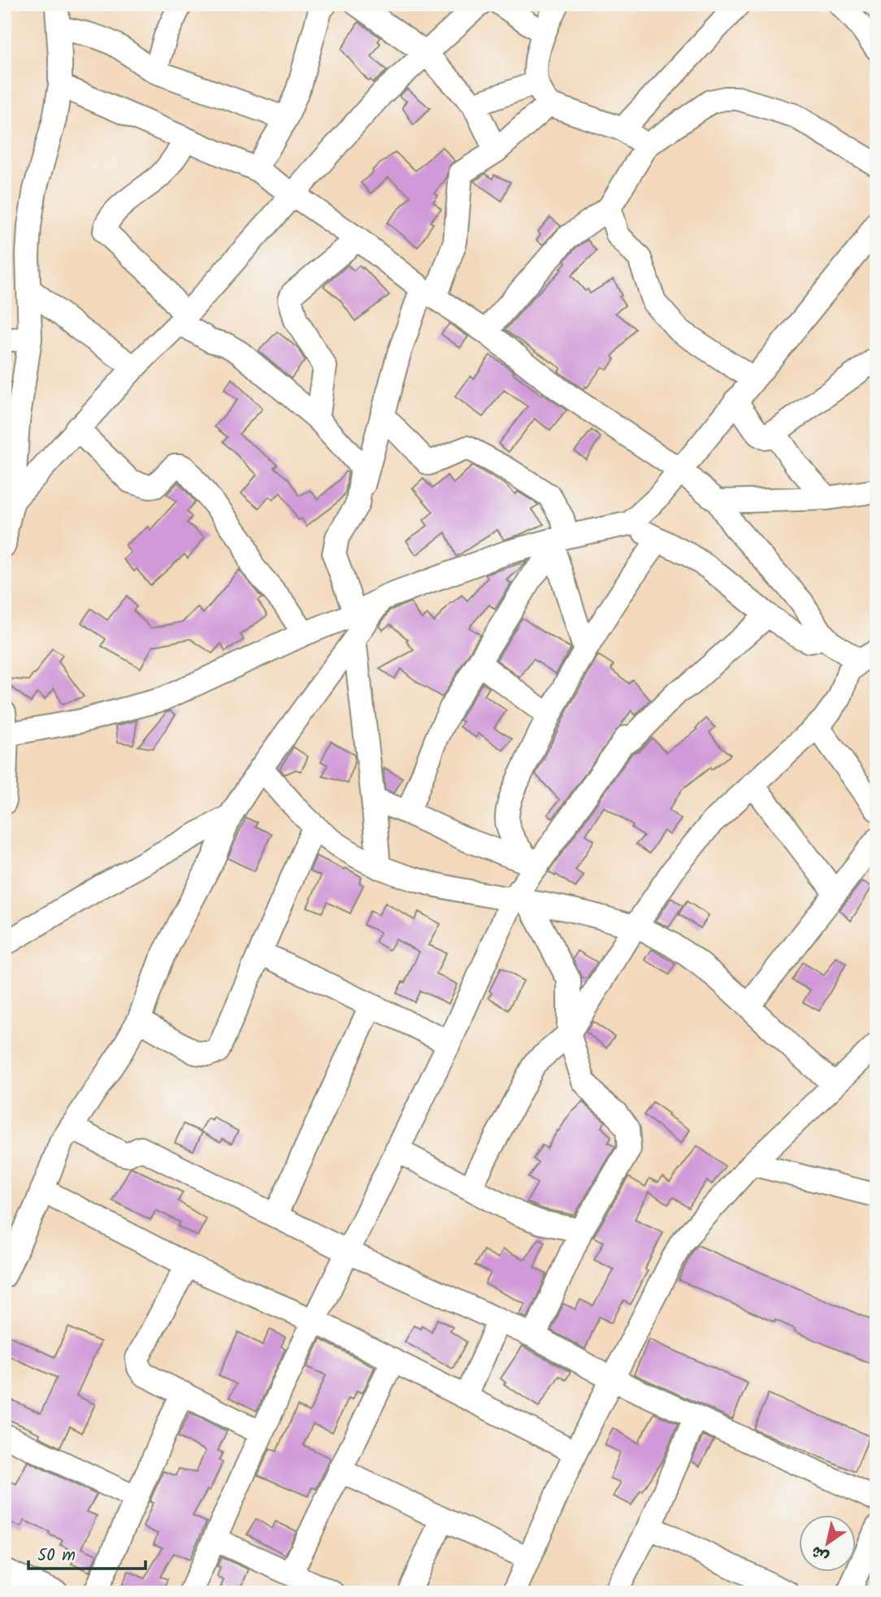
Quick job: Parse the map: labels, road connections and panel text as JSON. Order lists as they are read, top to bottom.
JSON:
{
  "scale_bar": "50 m",
  "north": "bottom left"
}
